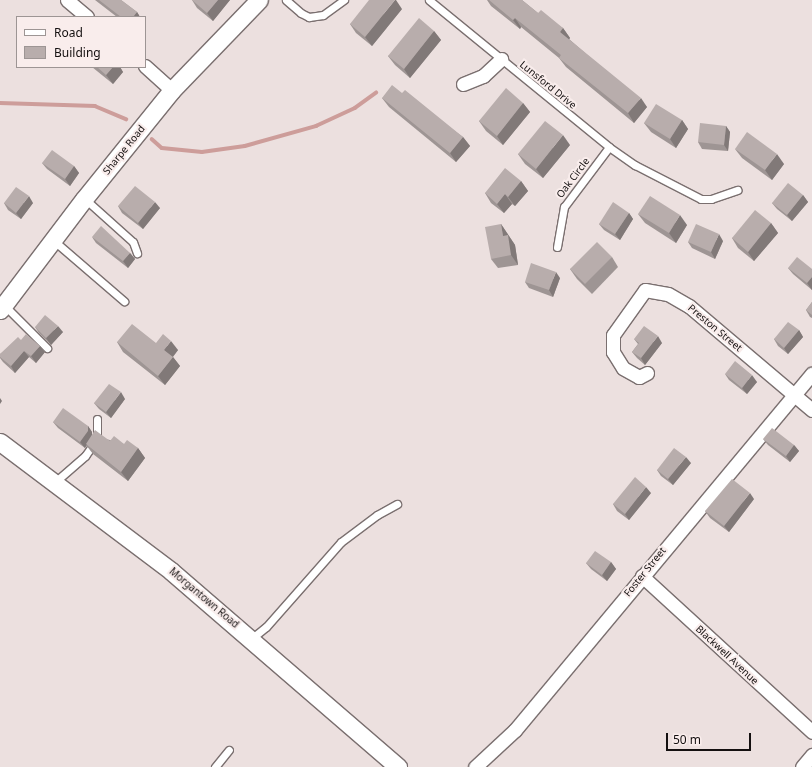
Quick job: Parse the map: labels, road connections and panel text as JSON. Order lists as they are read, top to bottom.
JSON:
{
  "streets": {
    "street": [
      "Sharpe Road",
      "Preston Street",
      "Foster Street",
      "Morgantown Road",
      "Blackwell Avenue"
    ],
    "lane": ["Lunsford Drive", "Oak Circle"]
  },
  "crossings": [
    ["Lunsford Drive", "Oak Circle"],
    ["Preston Street", "Foster Street"],
    ["Foster Street", "Blackwell Avenue"]
  ],
  "legend": ["Road", "Building"],
  "scale_bar": "50 m"
}
